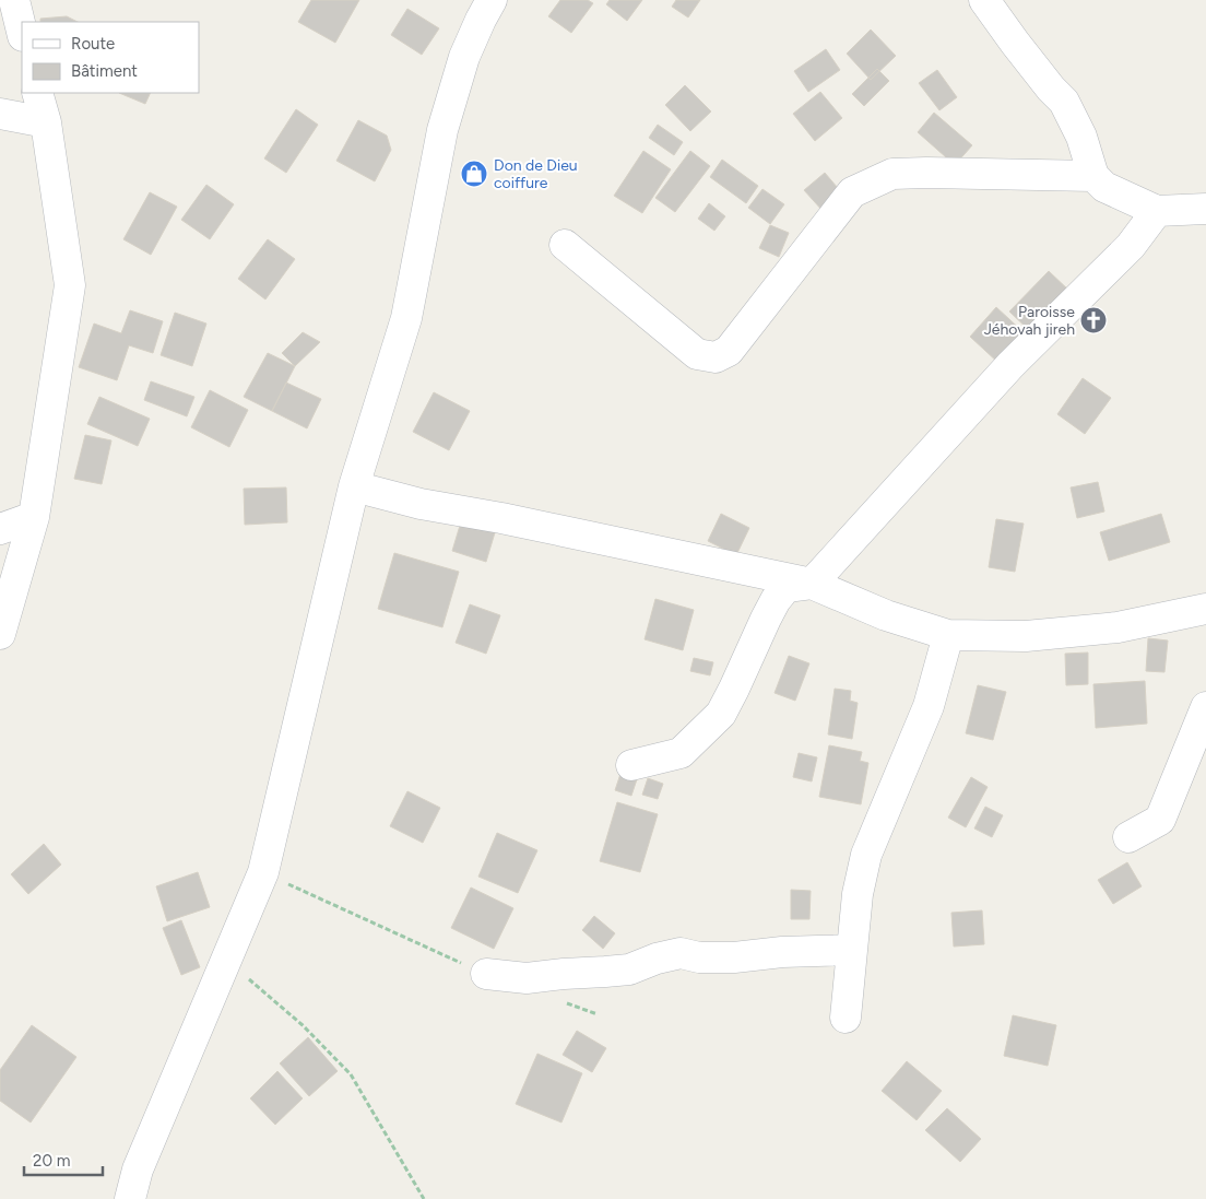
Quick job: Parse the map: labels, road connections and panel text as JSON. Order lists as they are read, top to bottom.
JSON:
{
  "places": {
    "shop": ["Don de Dieu coiffure"],
    "church": ["Paroisse Jéhovah jireh"]
  },
  "legend": ["Route", "Bâtiment"],
  "scale_bar": "20 m"
}
